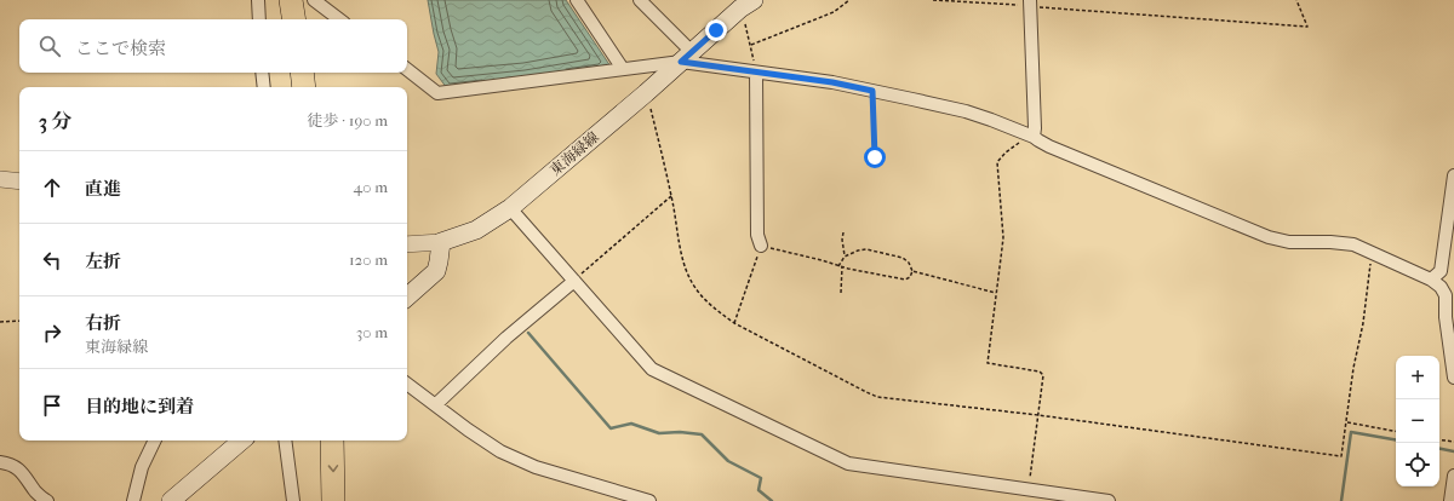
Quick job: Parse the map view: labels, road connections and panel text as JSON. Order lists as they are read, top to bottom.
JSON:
{
  "streets": {
    "main road": ["東海緑線"]
  },
  "page": {
    "search": "ここで検索",
    "heading": ["3 分", "徒歩 · 190 m"],
    "list": [
      ["直進", "40 m"],
      ["左折", "120 m"],
      ["右折", "東海緑線", "30 m"],
      "目的地に到着"
    ],
    "map_buttons": ["+", "−"]
  }
}
